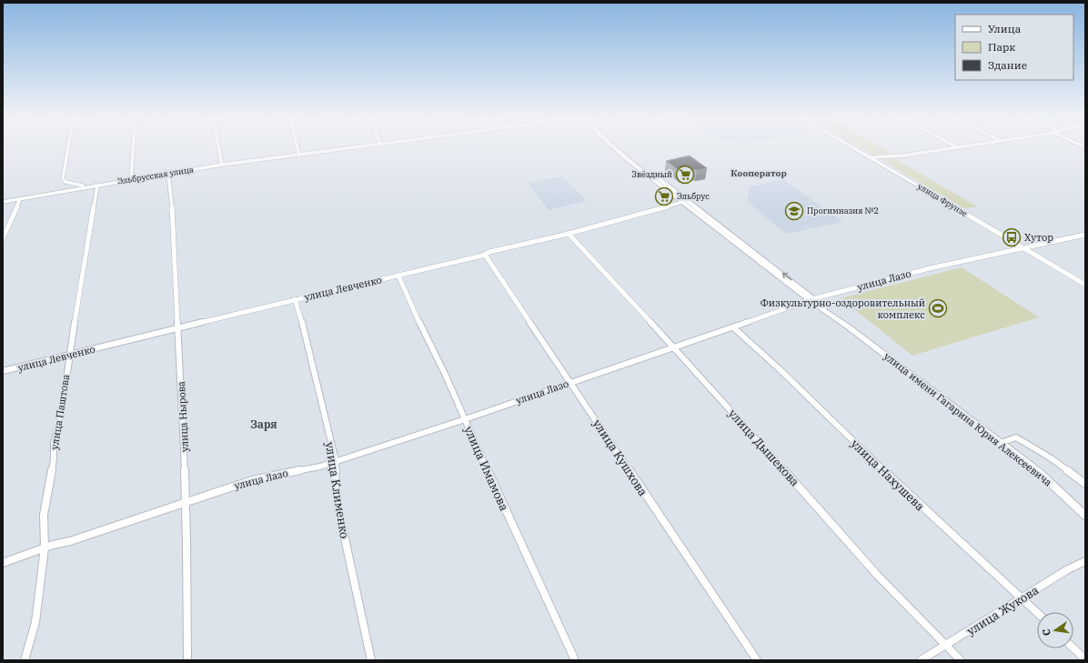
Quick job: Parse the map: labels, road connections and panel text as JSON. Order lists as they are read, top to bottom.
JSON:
{
  "streets": {
    "street": [
      "Эльбрусская улица",
      "улица Фрунзе",
      "улица Лазо",
      "улица Левченко",
      "улица Паштова",
      "улица Нырова",
      "улица имени Гагарина Юрия Алексеевича",
      "улица Дышекова",
      "улица Кушхова",
      "улица Имамова",
      "улица Нахушева",
      "улица Клименко",
      "улица Жукова"
    ]
  },
  "crossings": [
    ["Эльбрусская улица", "улица Паштова"],
    ["Эльбрусская улица", "улица Нырова"],
    ["улица Фрунзе", "улица Лазо"],
    ["улица Лазо", "улица Паштова"],
    ["улица Лазо", "улица Нырова"],
    ["улица Лазо", "улица имени Гагарина Юрия Алексеевича"],
    ["улица Лазо", "улица Дышекова"],
    ["улица Лазо", "улица Кушхова"],
    ["улица Лазо", "улица Имамова"],
    ["улица Лазо", "улица Нахушева"],
    ["улица Лазо", "улица Клименко"],
    ["улица Левченко", "улица Паштова"],
    ["улица Левченко", "улица Нырова"],
    ["улица Левченко", "улица имени Гагарина Юрия Алексеевича"],
    ["улица Левченко", "улица Дышекова"],
    ["улица Левченко", "улица Кушхова"],
    ["улица Левченко", "улица Имамова"],
    ["улица Левченко", "улица Клименко"],
    ["улица Дышекова", "улица Жукова"],
    ["улица Нахушева", "улица Жукова"]
  ],
  "districts": ["Кооператор", "Заря"],
  "places": {
    "supermarket": ["Звёздный", "Эльбрус"],
    "school or university": ["Прогимназия №2"],
    "bus stop": ["Хутор"],
    "sports": ["Физкультурно-оздоровительный комплекс"]
  },
  "legend": ["Улица", "Парк", "Здание"],
  "north": "left"
}
